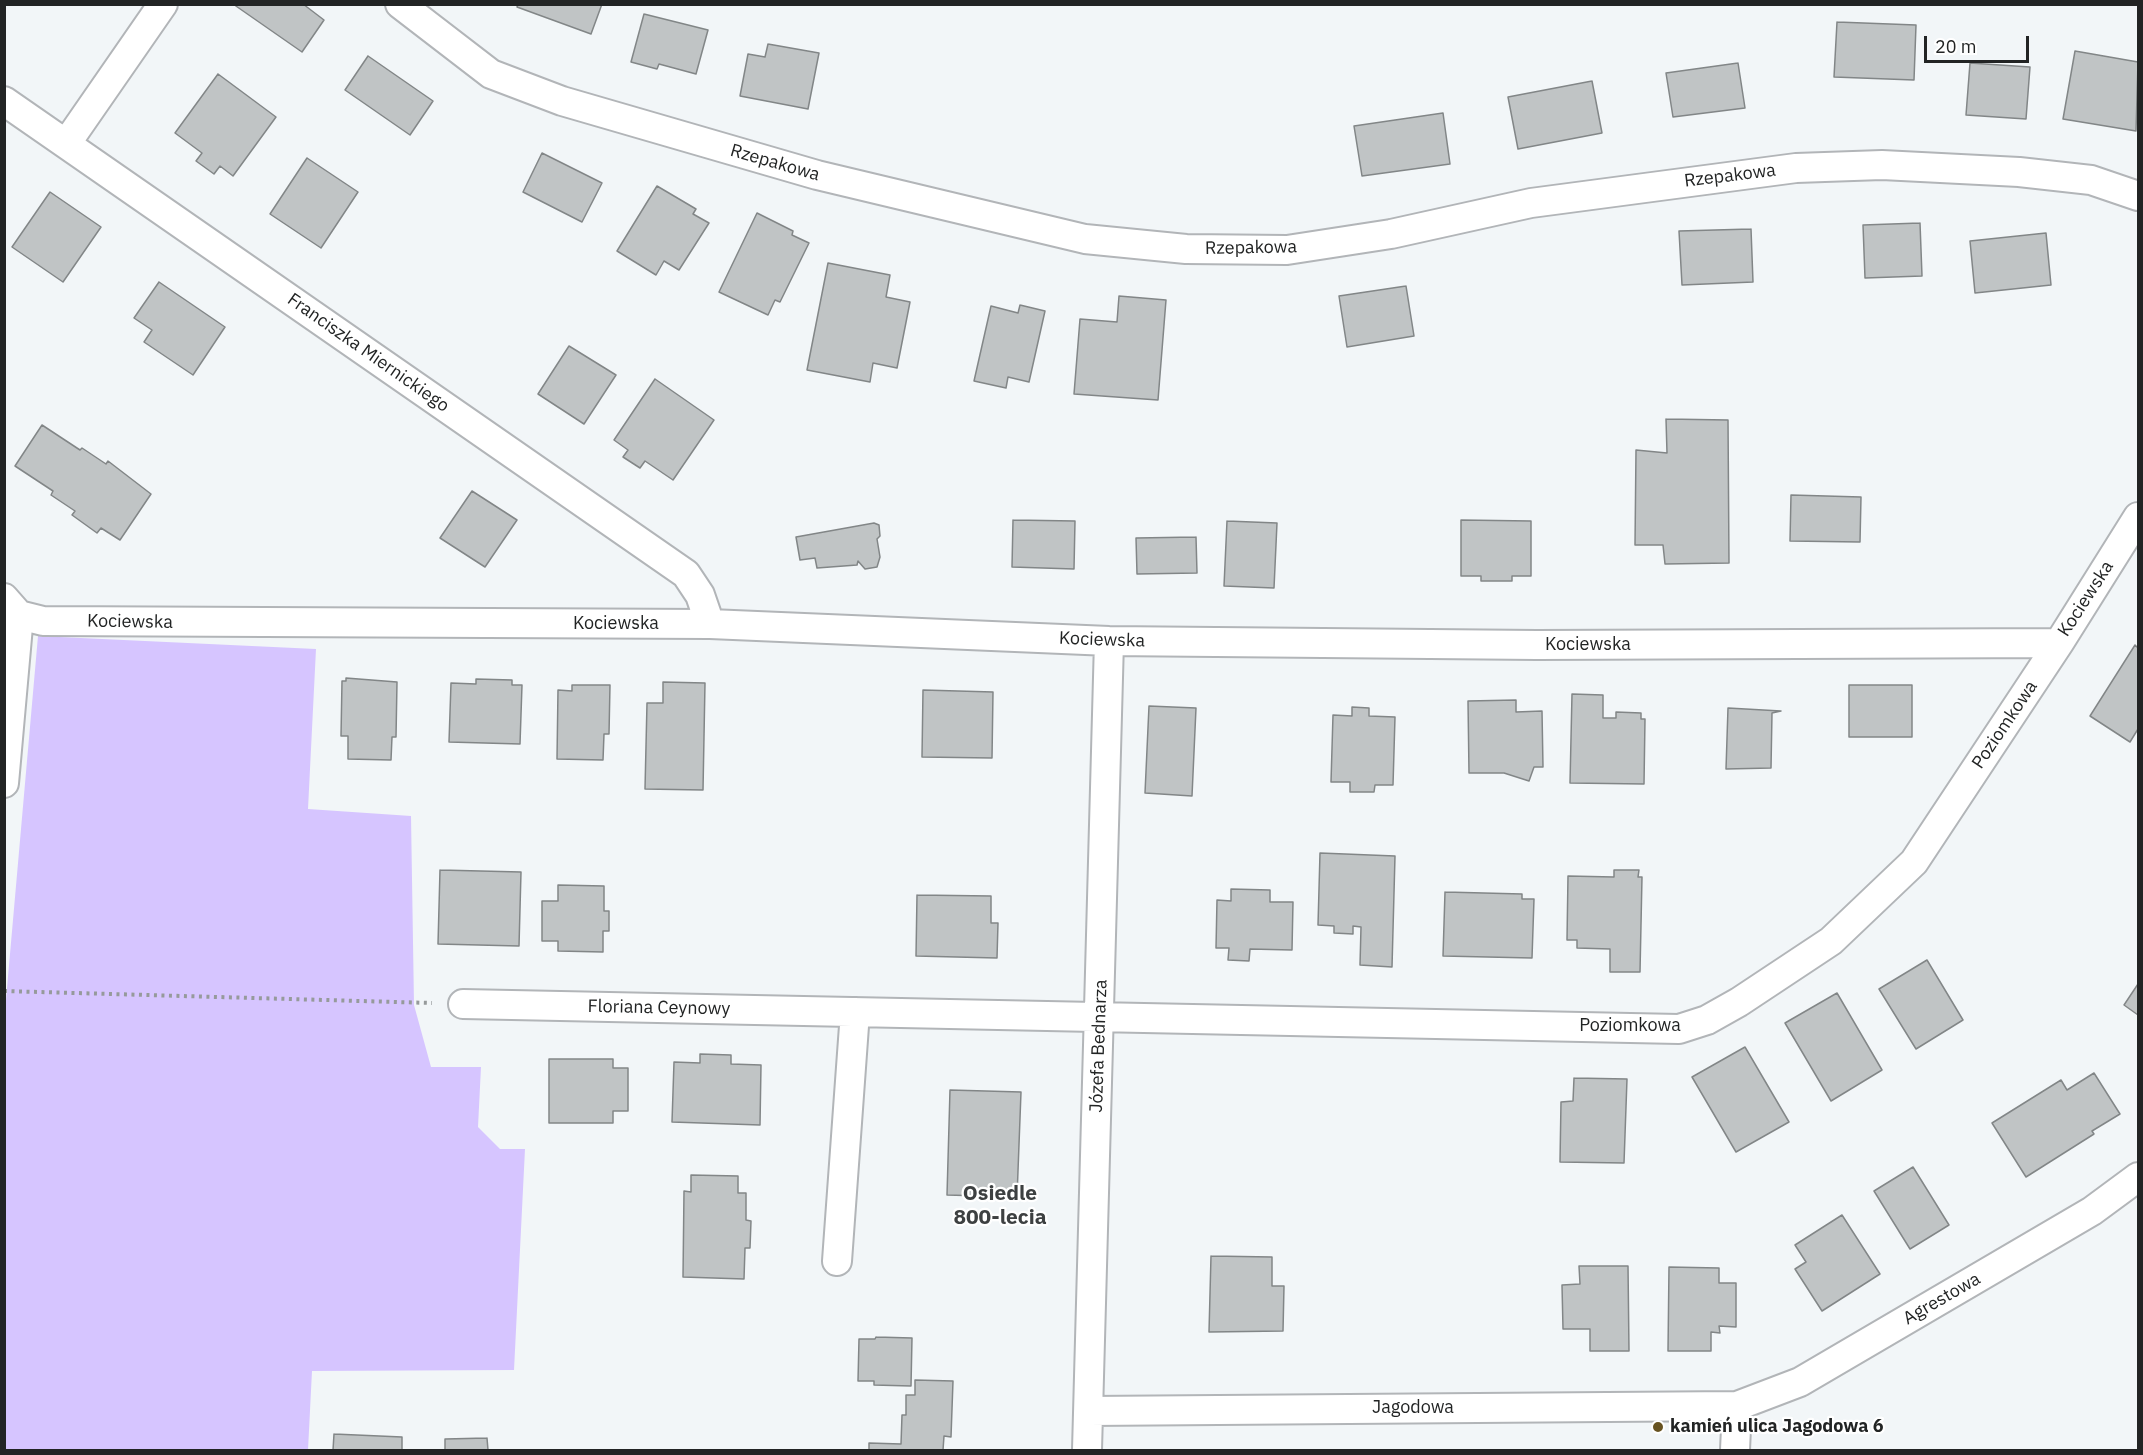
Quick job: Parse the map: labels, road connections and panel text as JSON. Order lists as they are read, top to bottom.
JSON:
{
  "streets": {
    "street": [
      "Rzepakowa",
      "Franciszka Miernickiego",
      "Kociewska",
      "Poziomkowa",
      "Floriana Ceynowy",
      "Józefa Bednarza",
      "Agrestowa",
      "Jagodowa"
    ]
  },
  "crossings": [
    ["Franciszka Miernickiego", "Kociewska"],
    ["Kociewska", "Poziomkowa"],
    ["Kociewska", "Józefa Bednarza"],
    ["Poziomkowa", "Floriana Ceynowy"],
    ["Poziomkowa", "Józefa Bednarza"],
    ["Floriana Ceynowy", "Józefa Bednarza"],
    ["Józefa Bednarza", "Jagodowa"],
    ["Agrestowa", "Jagodowa"]
  ],
  "districts": ["Osiedle 800-lecia"],
  "places": ["kamień ulica Jagodowa 6"],
  "scale_bar": "20 m"
}
